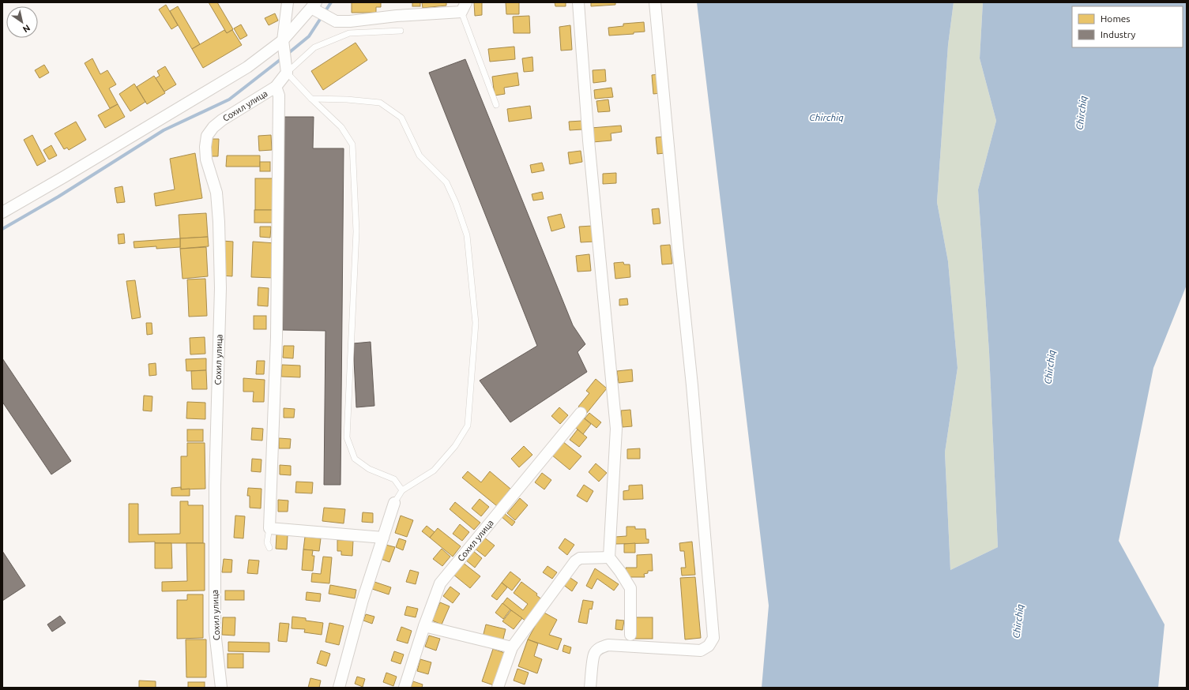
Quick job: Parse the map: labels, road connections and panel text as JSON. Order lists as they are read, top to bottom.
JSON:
{
  "streets": {
    "street": ["Сохил улица"]
  },
  "water": ["Chirchiq"],
  "legend": ["Homes", "Industry"],
  "north": "bottom right"
}
